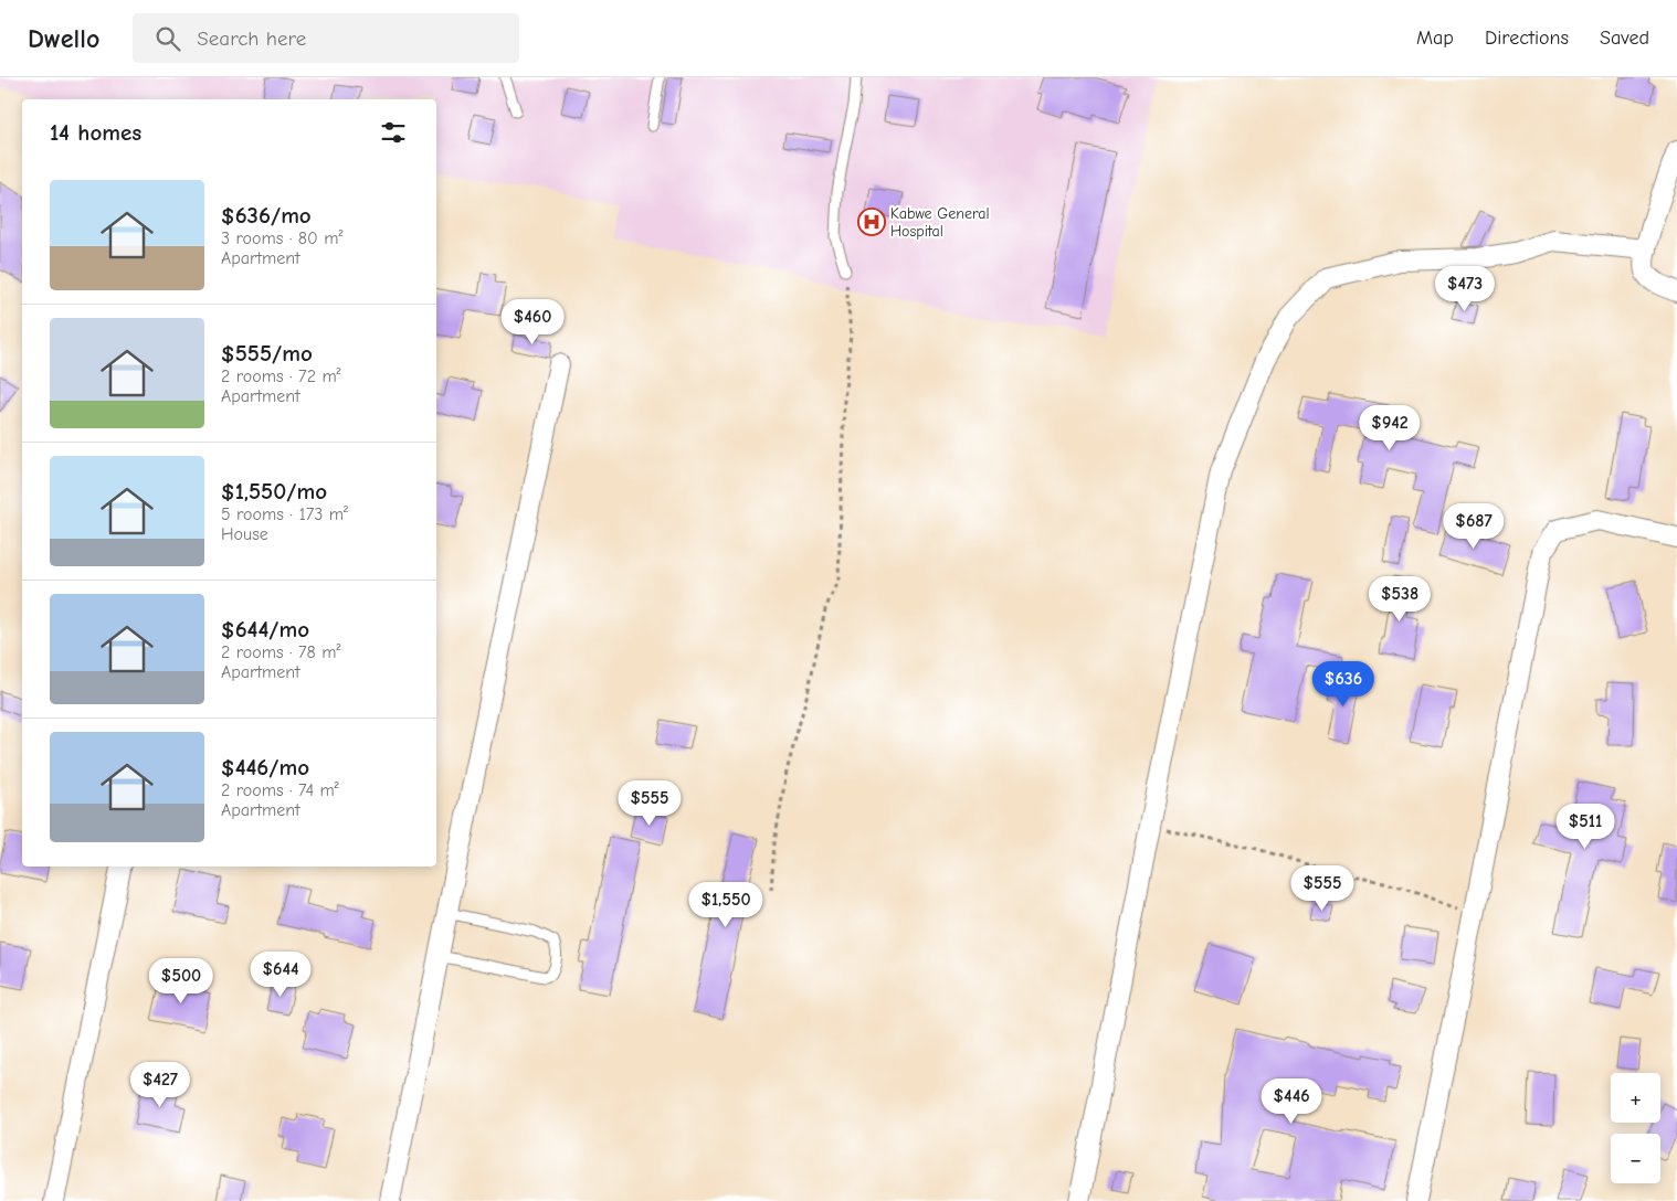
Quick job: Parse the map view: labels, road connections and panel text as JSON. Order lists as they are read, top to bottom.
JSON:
{
  "places": {
    "hospital": ["Kabwe General Hospital"]
  },
  "page": {
    "header": "Dwello",
    "search": "Search here",
    "nav": ["Map", "Directions", "Saved"],
    "heading": "14 homes",
    "list": [
      {
        "name": "$636/mo",
        "note": "3 rooms · 80 m² · Apartment"
      },
      {
        "name": "$555/mo",
        "note": "2 rooms · 72 m² · Apartment"
      },
      {
        "name": "$1,550/mo",
        "note": "5 rooms · 173 m² · House"
      },
      {
        "name": "$644/mo",
        "note": "2 rooms · 78 m² · Apartment"
      },
      {
        "name": "$446/mo",
        "note": "2 rooms · 74 m² · Apartment"
      }
    ],
    "price": [
      "$473",
      "$460",
      "$942",
      "$687",
      "$538",
      "$636",
      "$555",
      "$511",
      "$555",
      "$1,550",
      "$644",
      "$500",
      "$427",
      "$446"
    ],
    "map_buttons": ["+", "−"]
  }
}
